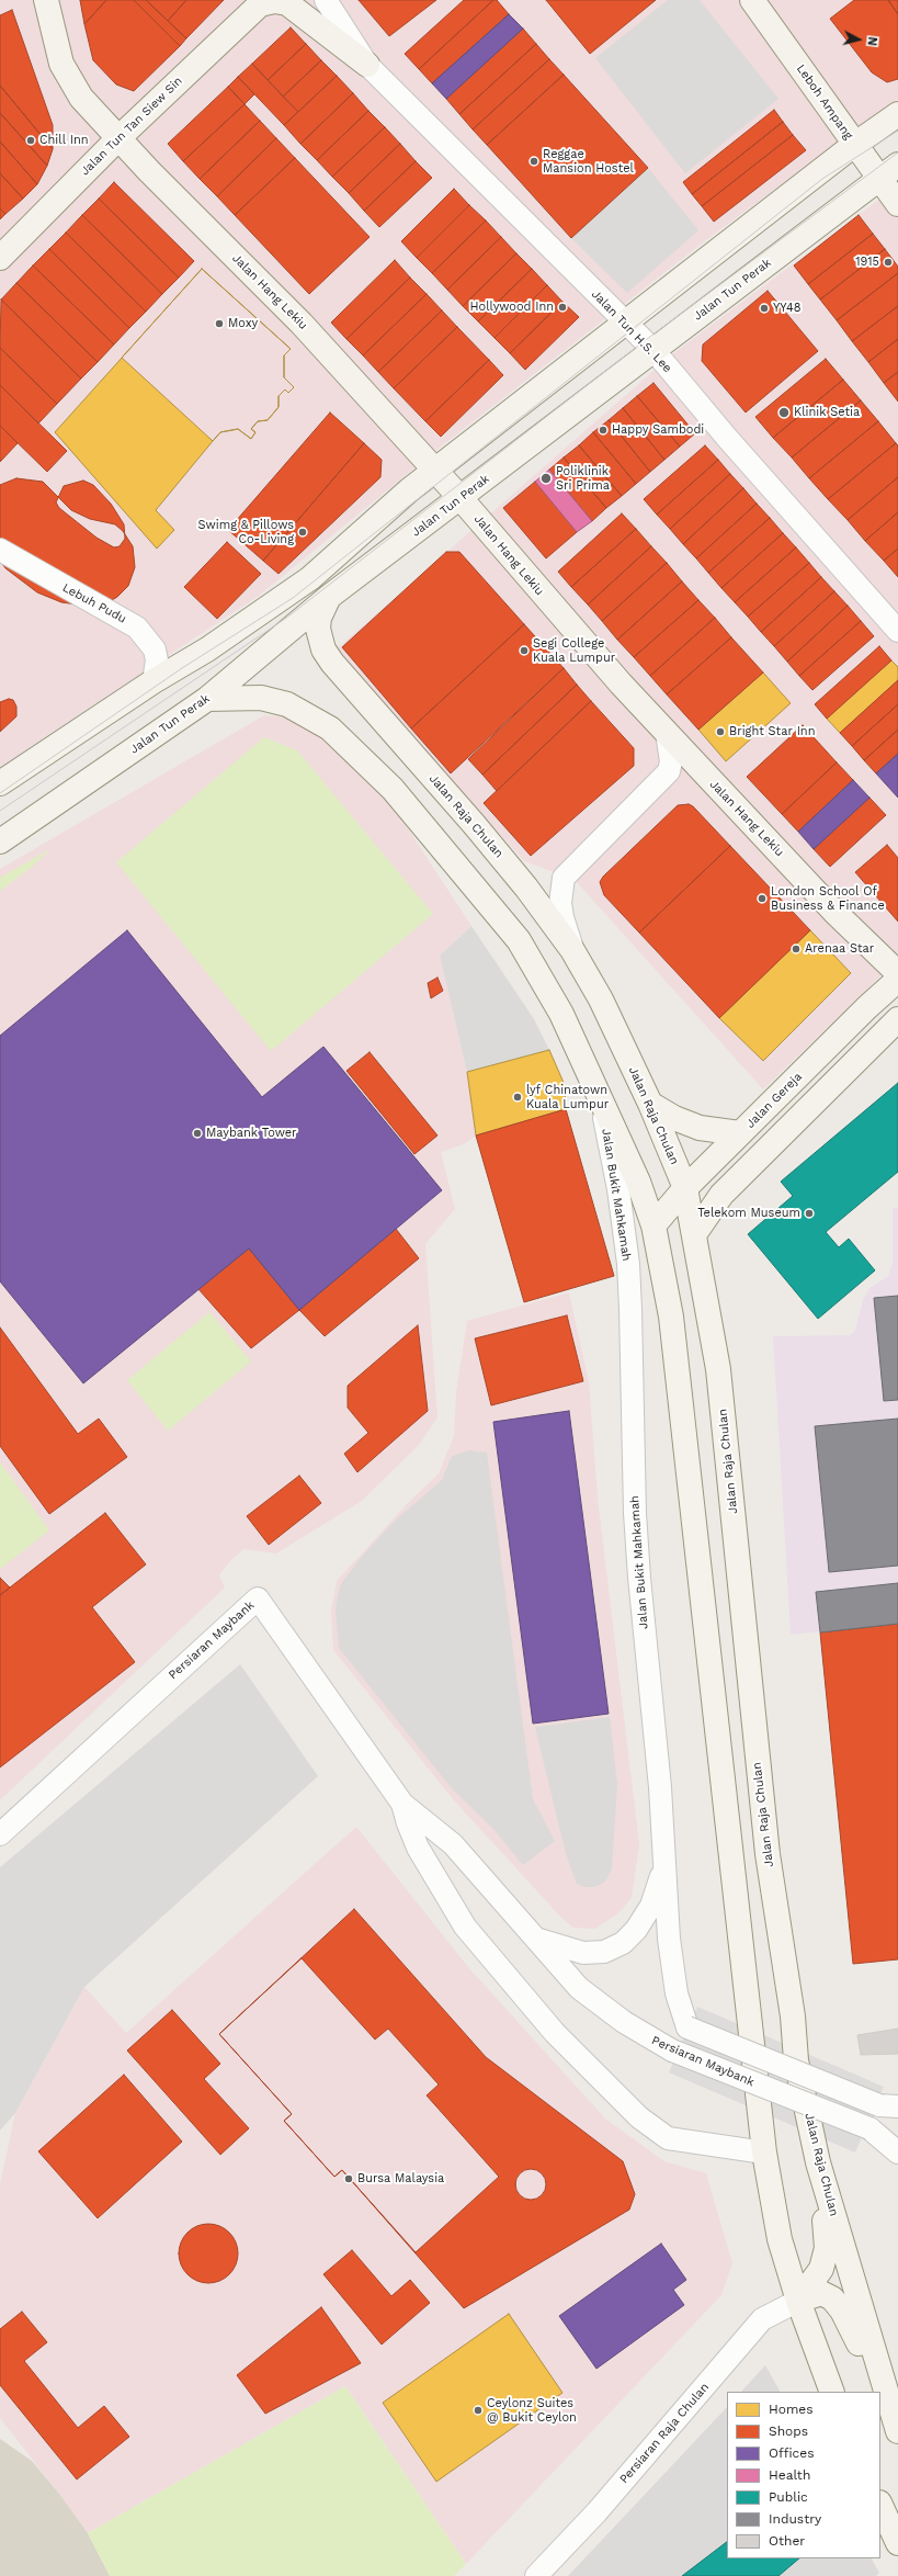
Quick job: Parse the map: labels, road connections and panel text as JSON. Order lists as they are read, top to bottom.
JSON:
{
  "streets": {
    "main road": [
      "Leboh Ampang",
      "Jalan Tun Tan Siew Sin",
      "Jalan Tun Perak",
      "Jalan Hang Lekiu",
      "Jalan Tun H.S. Lee",
      "Jalan Raja Chulan",
      "Jalan Gereja"
    ],
    "street": [
      "Lebuh Pudu",
      "Jalan Bukit Mahkamah",
      "Persiaran Maybank",
      "Persiaran Raja Chulan"
    ]
  },
  "crossings": [
    ["Leboh Ampang", "Jalan Tun Perak"],
    ["Jalan Tun Tan Siew Sin", "Jalan Hang Lekiu"],
    ["Jalan Tun Tan Siew Sin", "Jalan Tun H.S. Lee"],
    ["Jalan Tun Perak", "Jalan Hang Lekiu"],
    ["Jalan Tun Perak", "Jalan Tun H.S. Lee"],
    ["Jalan Tun Perak", "Jalan Raja Chulan"],
    ["Jalan Raja Chulan", "Jalan Gereja"]
  ],
  "places": [
    "Chill Inn",
    "Reggae Mansion Hostel",
    "1915",
    "Hollywood Inn",
    "YY48",
    "Moxy",
    "Klinik Setia",
    "Happy Sambodi",
    "Poliklinik Sri Prima",
    "Swimg & Pillows Co-Living",
    "Segi College Kuala Lumpur",
    "Bright Star Inn",
    "London School Of Business & Finance",
    "Arenaa Star",
    "lyf Chinatown Kuala Lumpur",
    "Maybank Tower",
    "Telekom Museum",
    "Bursa Malaysia",
    "Ceylonz Suites @ Bukit Ceylon"
  ],
  "legend": [
    "Homes",
    "Shops",
    "Offices",
    "Health",
    "Public",
    "Industry",
    "Other"
  ],
  "north": "right"
}
